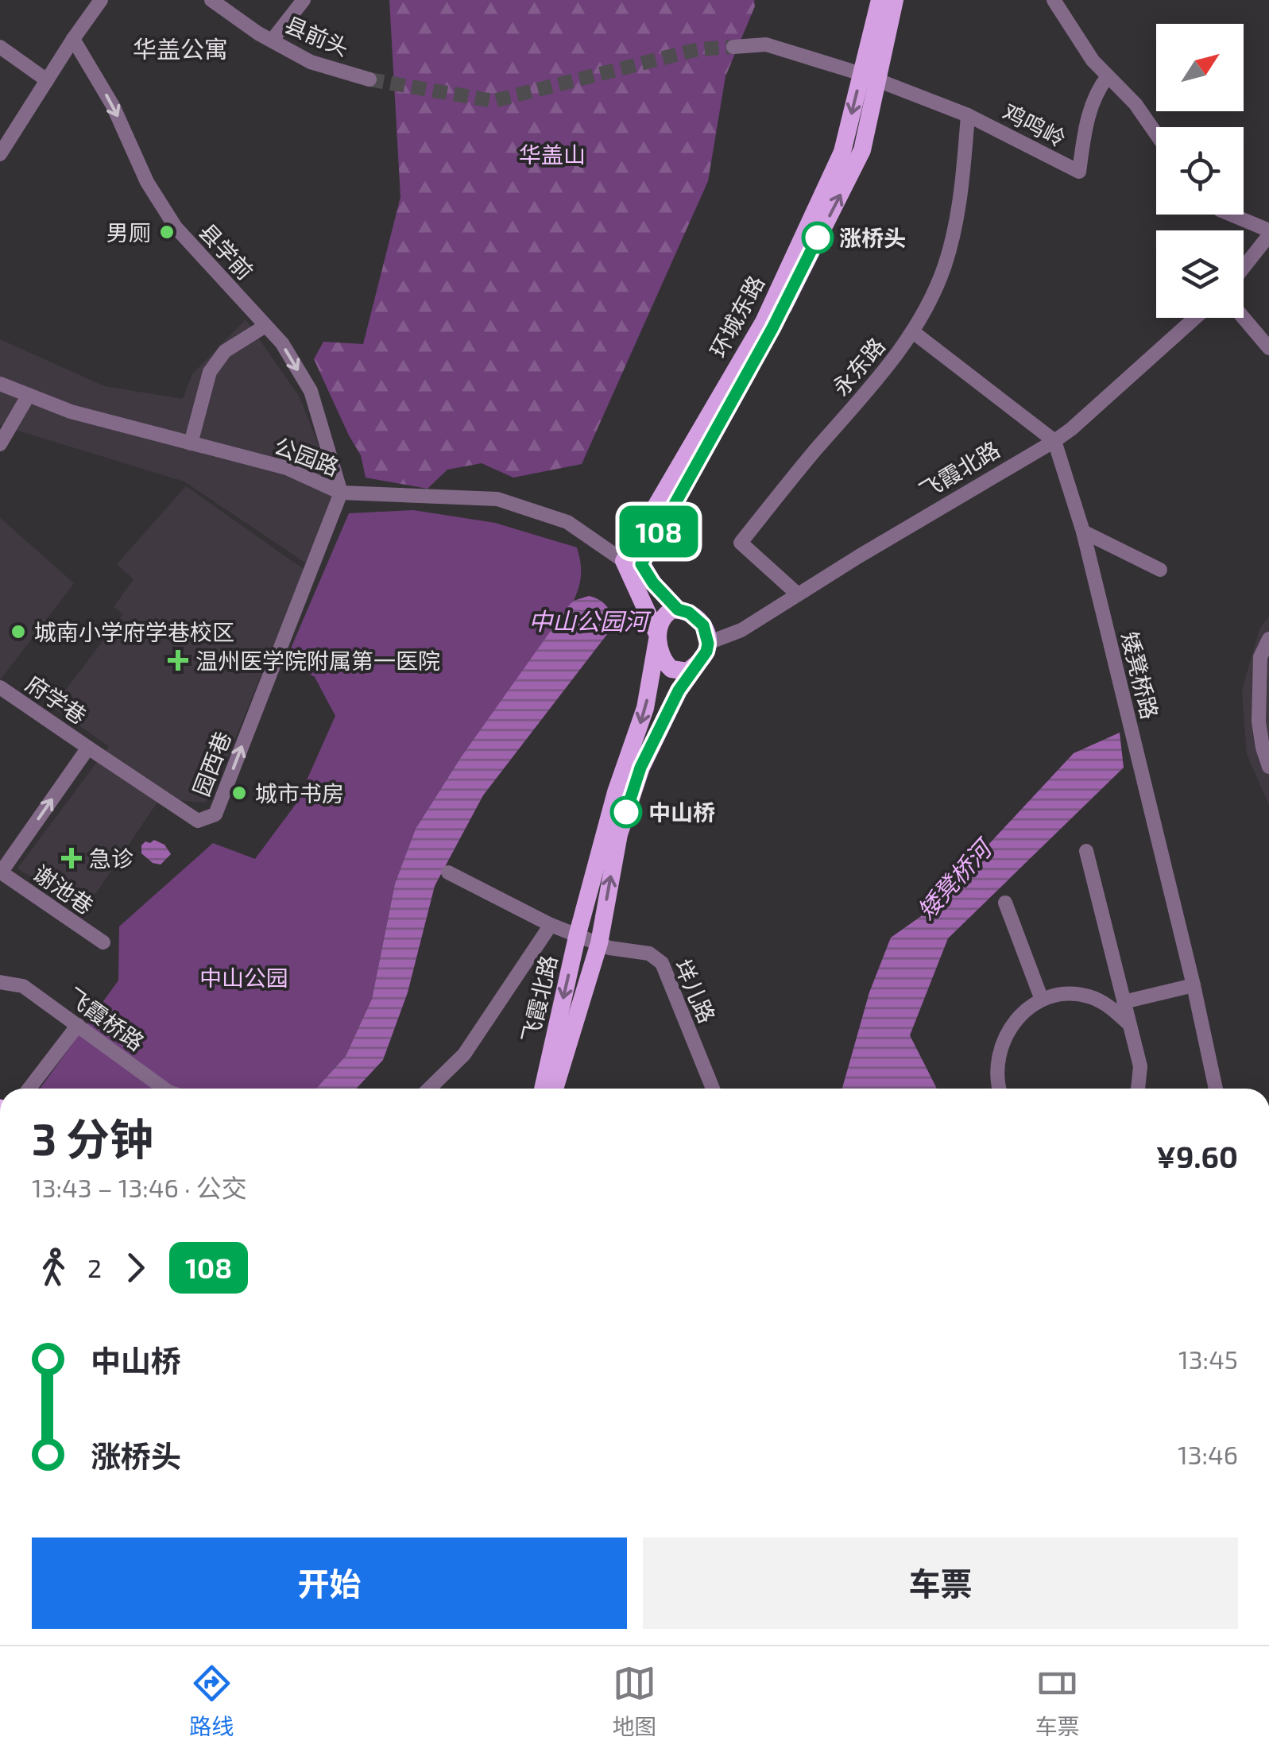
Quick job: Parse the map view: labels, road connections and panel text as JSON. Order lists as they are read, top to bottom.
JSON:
{
  "streets": {
    "main road": ["环城东路", "飞霞北路"],
    "street": [
      "县前头",
      "鸡鸣岭",
      "县学前",
      "永东路",
      "公园路",
      "矮凳桥路",
      "府学巷",
      "园西巷",
      "谢池巷",
      "垟儿路",
      "飞霞桥路"
    ]
  },
  "crossings": [
    ["鸡鸣岭", "环城东路"],
    ["鸡鸣岭", "永东路"],
    ["县学前", "公园路"],
    ["县学前", "园西巷"],
    ["环城东路", "公园路"],
    ["永东路", "飞霞北路"],
    ["公园路", "园西巷"],
    ["飞霞北路", "矮凳桥路"],
    ["飞霞北路", "垟儿路"],
    ["府学巷", "园西巷"]
  ],
  "one_way": ["县学前"],
  "districts": ["华盖公寓"],
  "water": ["中山公园河", "矮凳桥河"],
  "parks": ["华盖山", "中山公园"],
  "places": {
    "other": [
      "男厕",
      "涨桥头",
      "城南小学府学巷校区",
      "城市书房",
      "中山桥"
    ],
    "health": ["温州医学院附属第一医院", "急诊"]
  },
  "lines": ["bus line 108"],
  "north": "top right",
  "page": {
    "on_map": "108",
    "heading": ["3 分钟", "13:43 – 13:46 · 公交", "¥9.60"],
    "legs": ["2", "108"],
    "list": [
      {
        "name": "中山桥",
        "value": "13:45"
      },
      {
        "name": "涨桥头",
        "value": "13:46"
      }
    ],
    "buttons": ["开始", "车票"],
    "tabs": ["路线", "地图", "车票"]
  }
}
